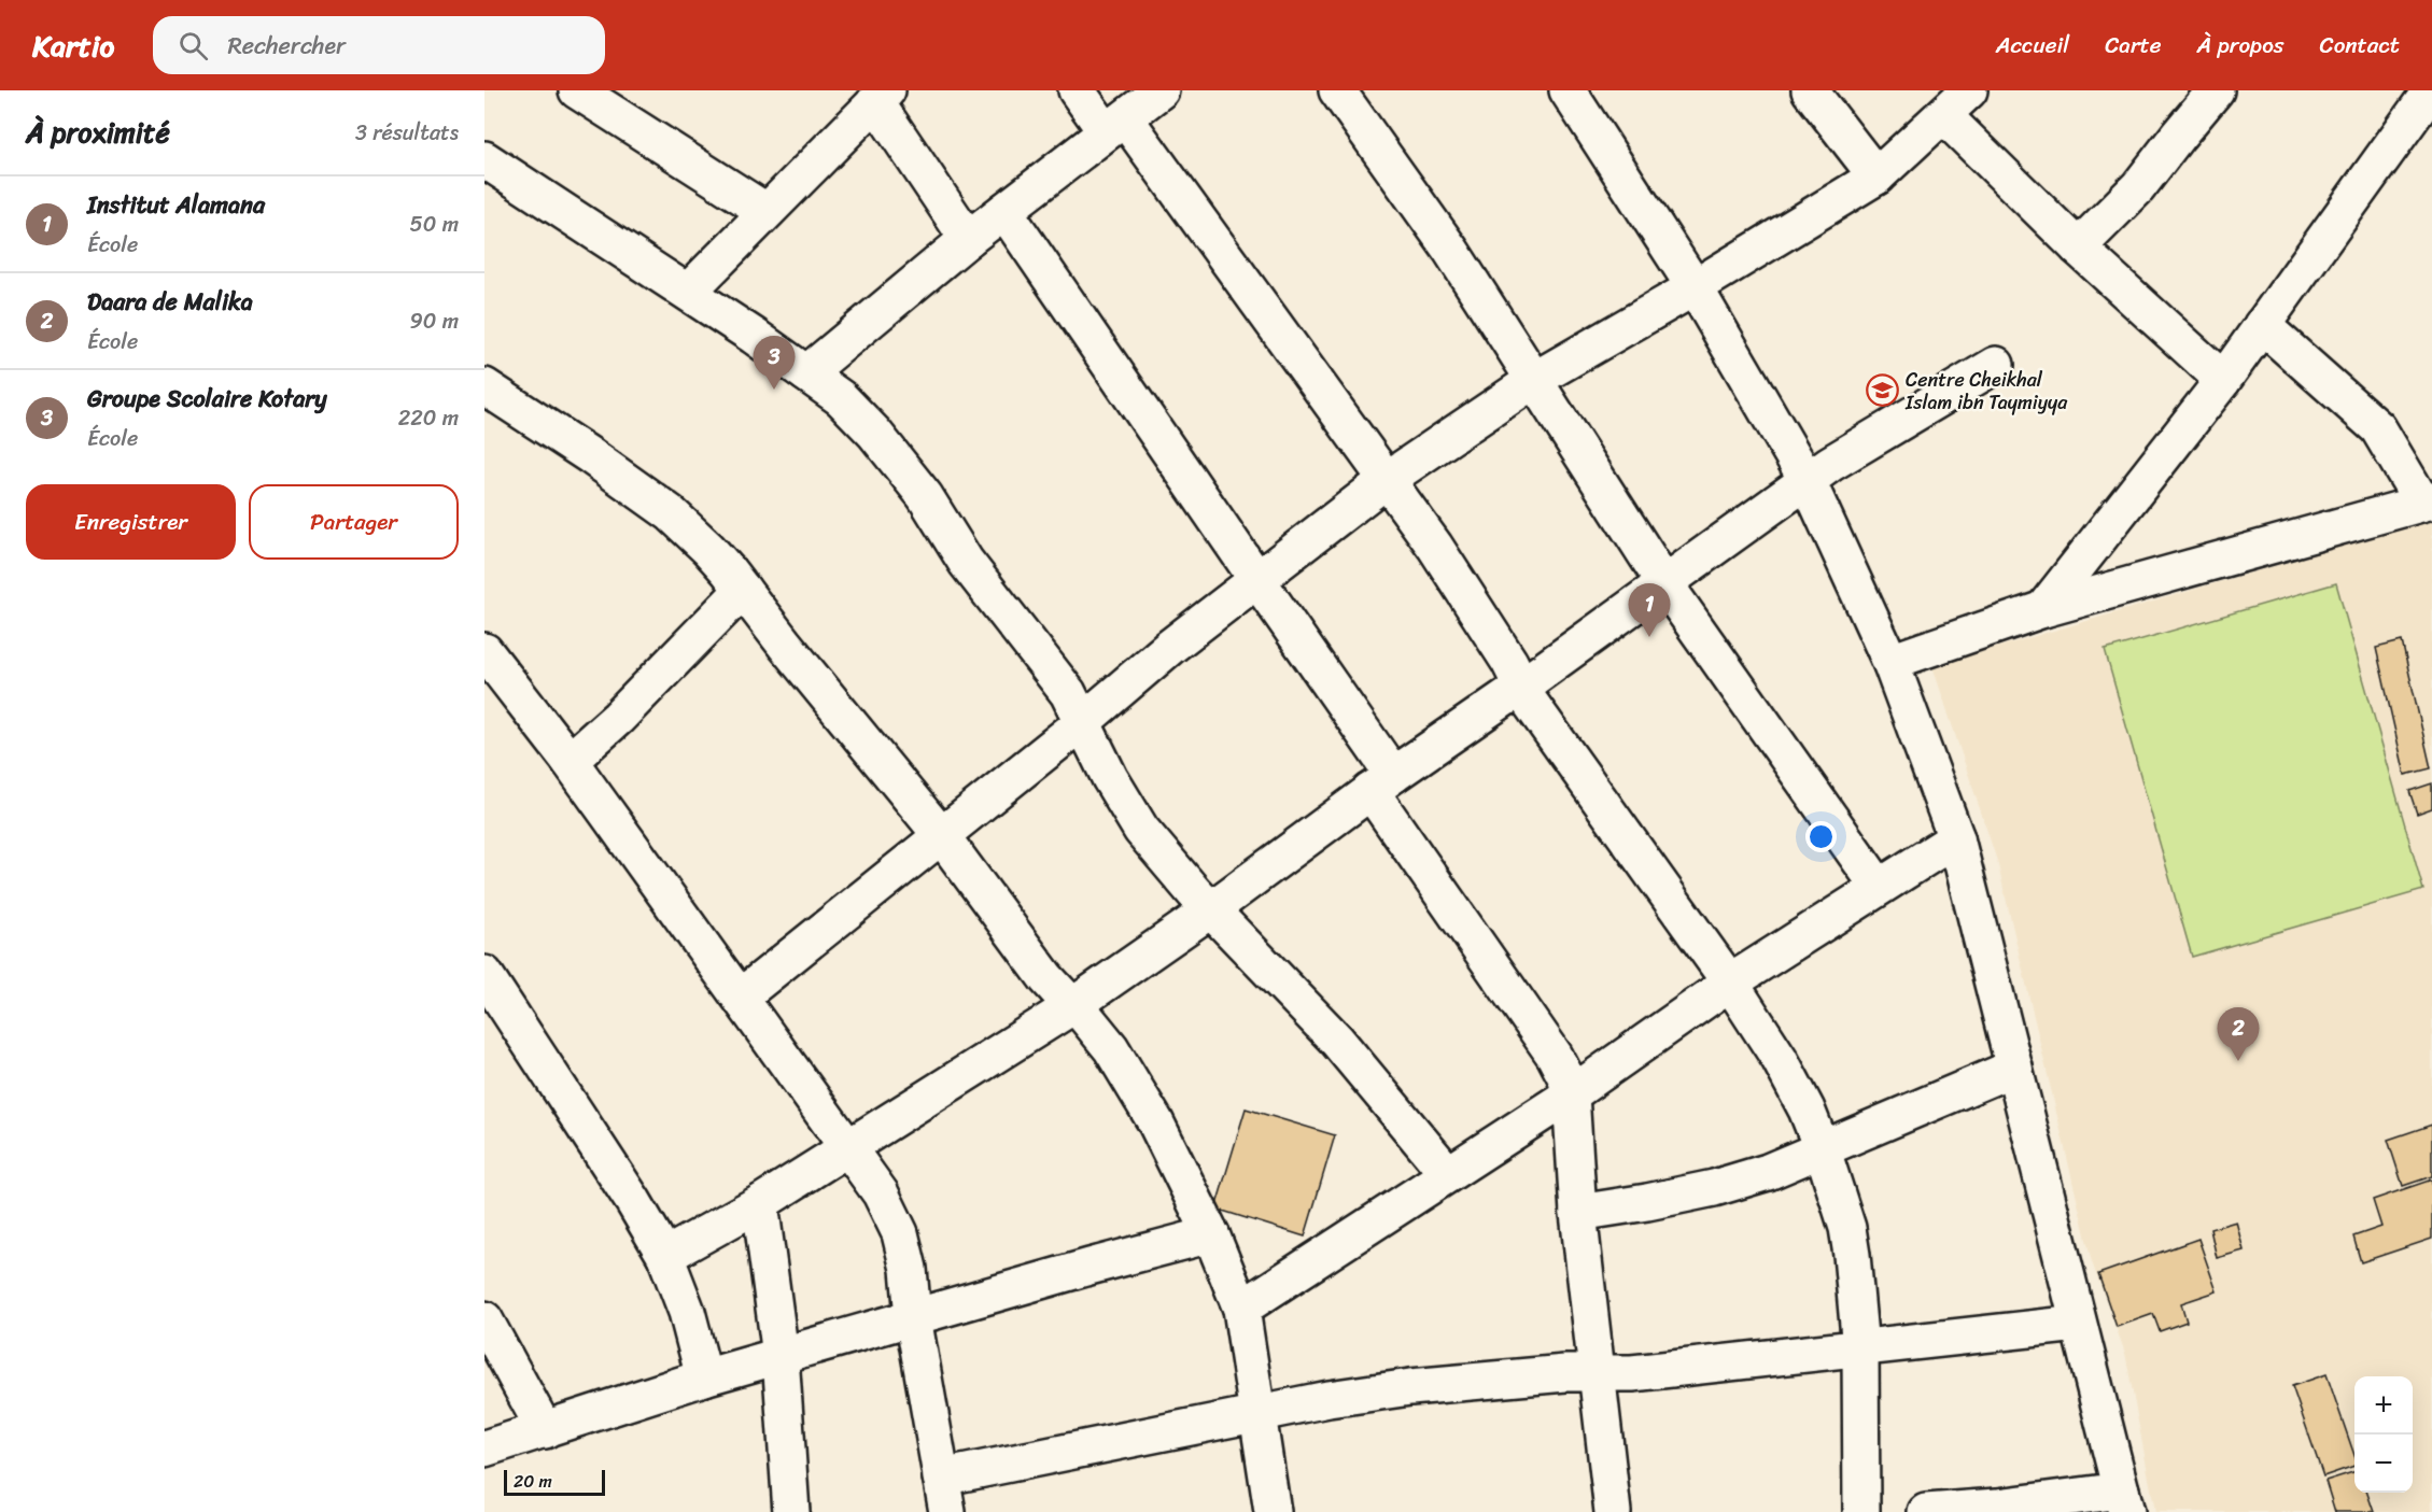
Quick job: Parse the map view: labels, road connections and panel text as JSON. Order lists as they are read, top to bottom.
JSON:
{
  "places": {
    "school or university": ["Centre Cheikhal Islam ibn Taymiyya"]
  },
  "scale_bar": "20 m",
  "page": {
    "header": "Kartio",
    "search": "Rechercher",
    "nav": [
      "Accueil",
      "Carte",
      "À propos",
      "Contact"
    ],
    "heading": ["À proximité", "3 résultats"],
    "list": [
      {
        "mark": "1",
        "name": "Institut Alamana",
        "note": "École",
        "value": "50 m"
      },
      {
        "mark": "2",
        "name": "Daara de Malika",
        "note": "École",
        "value": "90 m"
      },
      {
        "mark": "3",
        "name": "Groupe Scolaire Kotary",
        "note": "École",
        "value": "220 m"
      }
    ],
    "pins": ["3", "1", "2"],
    "buttons": ["Enregistrer", "Partager"],
    "map_buttons": ["+", "−"],
    "scale": "20 m"
  }
}
